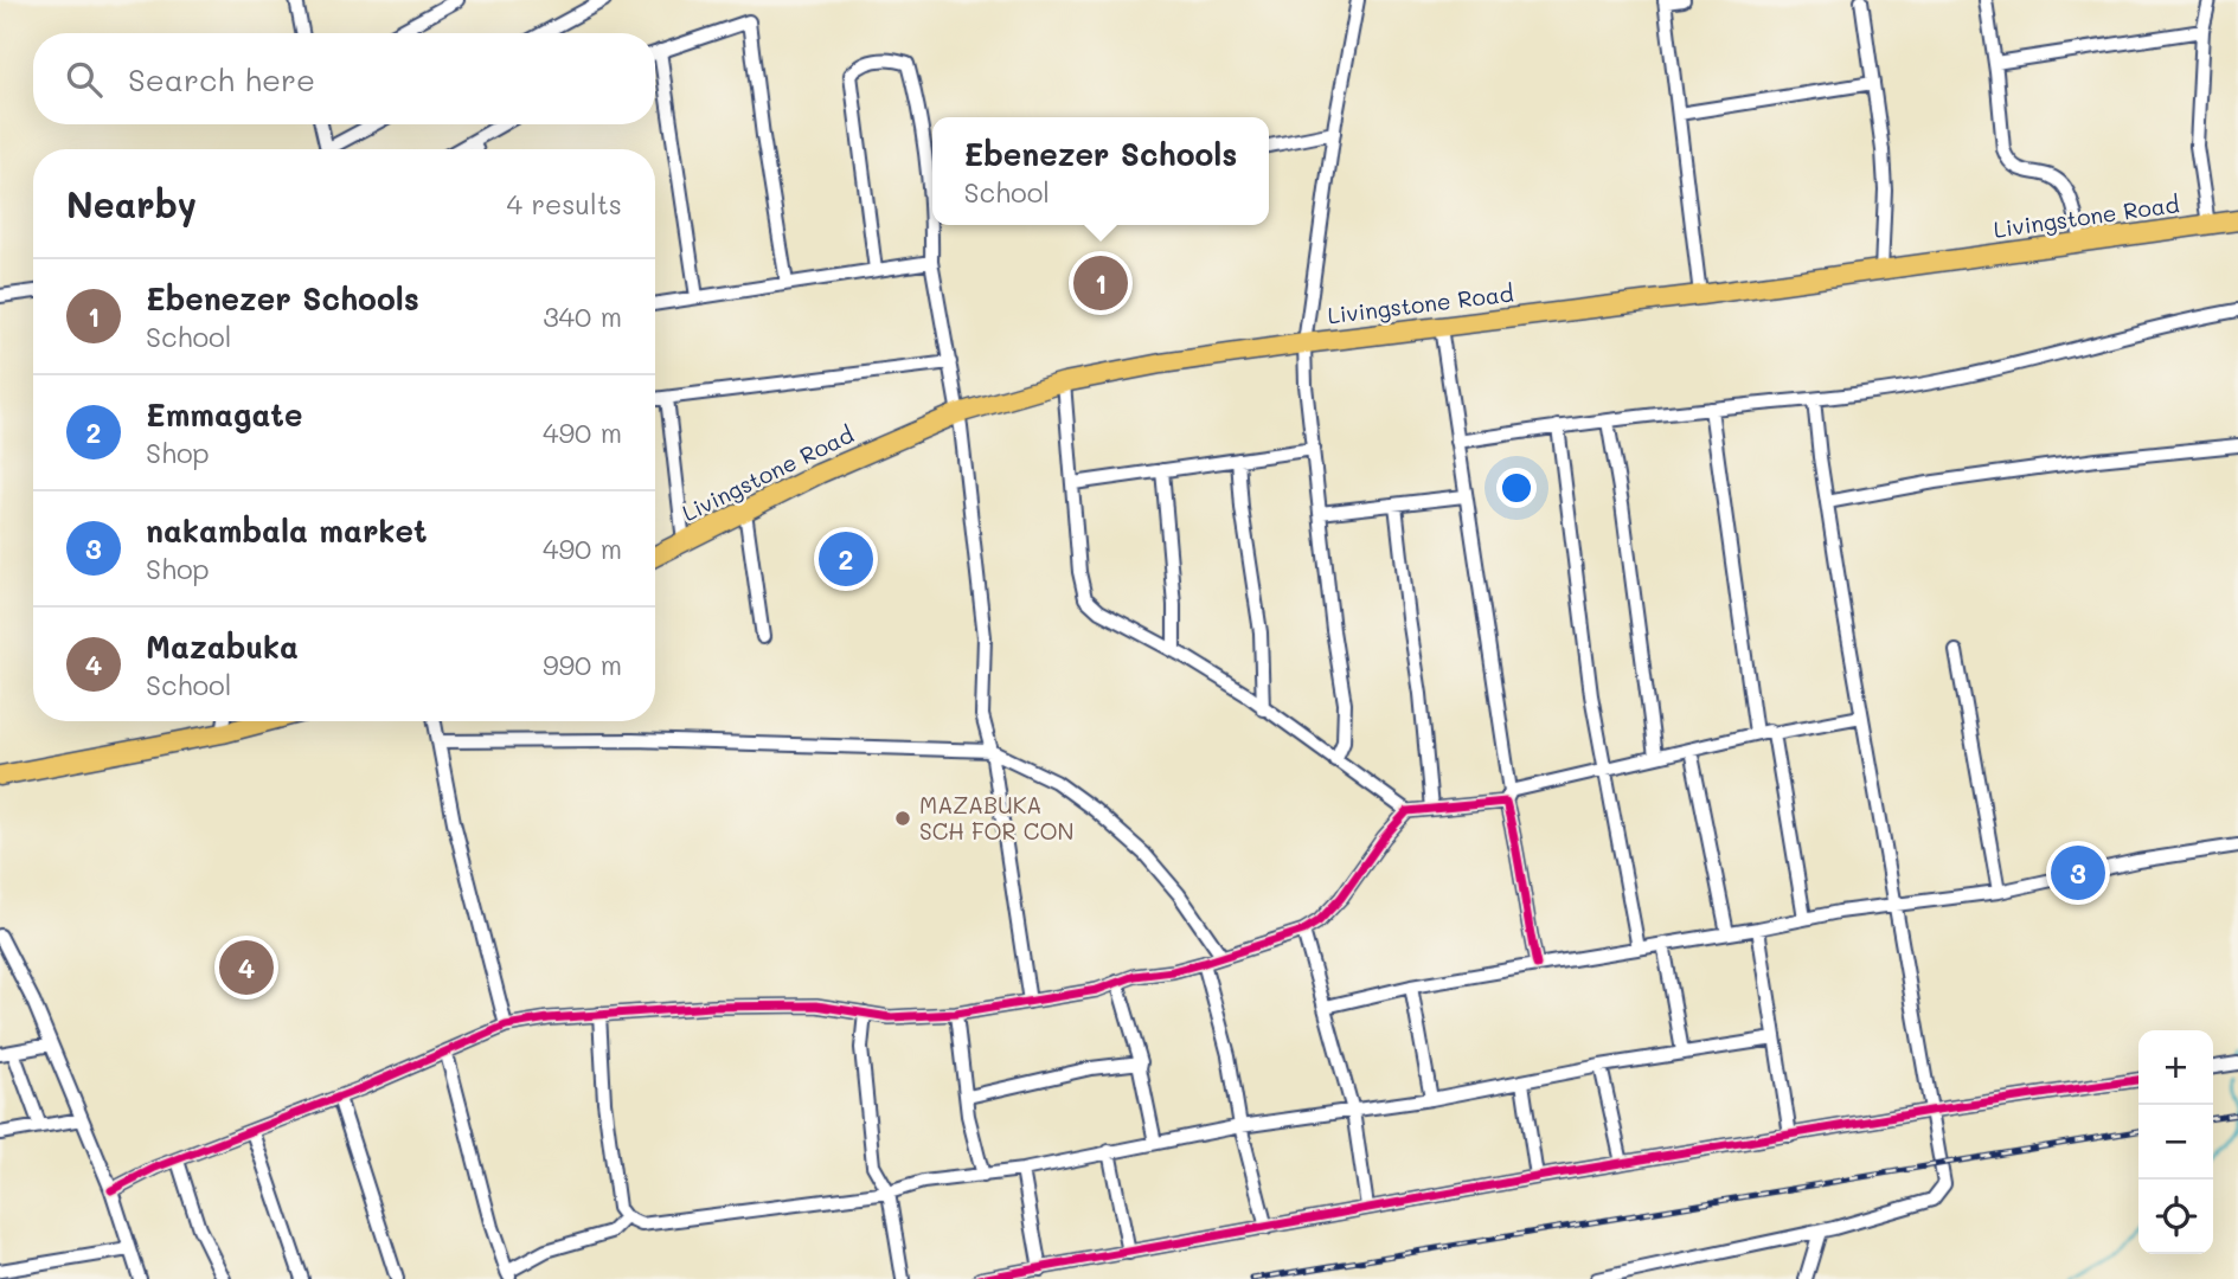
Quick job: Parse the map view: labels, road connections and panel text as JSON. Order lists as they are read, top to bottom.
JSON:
{
  "streets": {
    "highway": ["Livingstone Road"]
  },
  "places": ["MAZABUKA SCH FOR CON"],
  "page": {
    "search": "Search here",
    "popup": ["Ebenezer Schools", "School"],
    "heading": ["Nearby", "4 results"],
    "pins": [
      "1",
      "2",
      "3",
      "4"
    ],
    "list": [
      {
        "mark": "1",
        "name": "Ebenezer Schools",
        "note": "School",
        "value": "340 m"
      },
      {
        "mark": "2",
        "name": "Emmagate",
        "note": "Shop",
        "value": "490 m"
      },
      {
        "mark": "3",
        "name": "nakambala market",
        "note": "Shop",
        "value": "490 m"
      },
      {
        "mark": "4",
        "name": "Mazabuka",
        "note": "School",
        "value": "990 m"
      }
    ],
    "map_buttons": ["+", "−"]
  }
}
